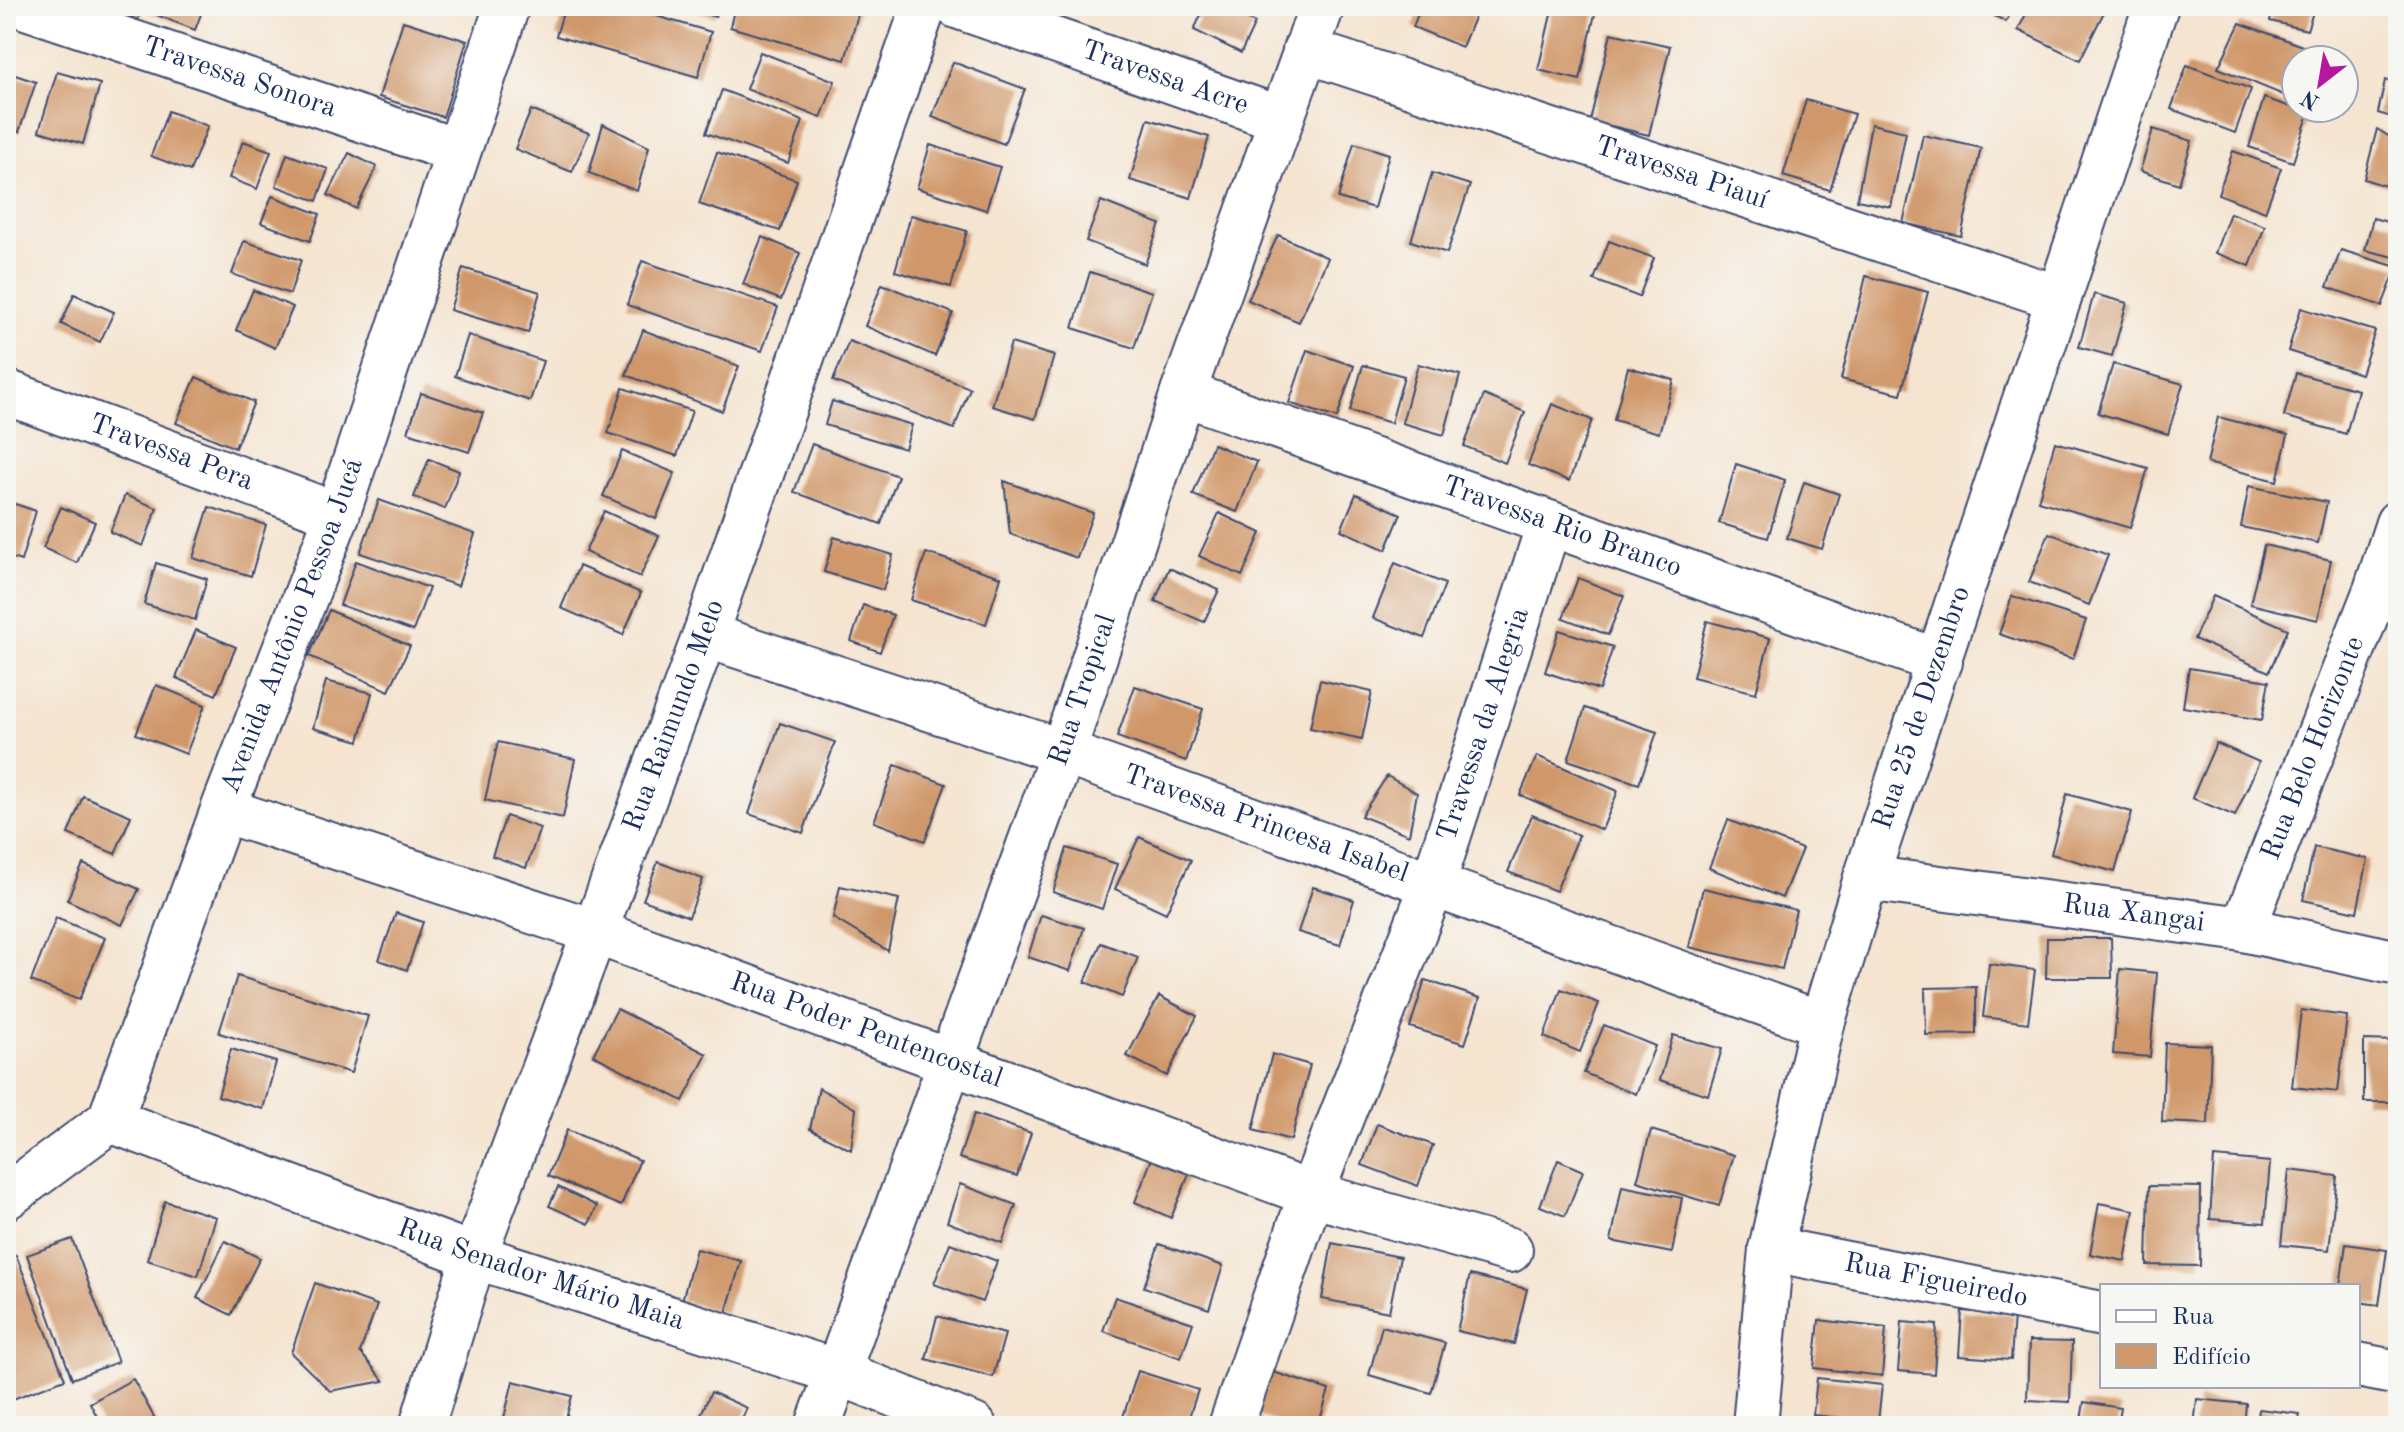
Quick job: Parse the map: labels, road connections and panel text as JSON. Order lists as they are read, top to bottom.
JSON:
{
  "streets": {
    "street": [
      "Travessa Acre",
      "Travessa Sonora",
      "Travessa Piauí",
      "Travessa Pera",
      "Travessa Rio Branco",
      "Avenida Antônio Pessoa Jucá",
      "Rua Tropical",
      "Rua 25 de Dezembro",
      "Rua Raimundo Melo",
      "Travessa da Alegria",
      "Rua Belo Horizonte",
      "Travessa Princesa Isabel",
      "Rua Xangai",
      "Rua Poder Pentencostal",
      "Rua Senador Mário Maia",
      "Rua Figueiredo"
    ]
  },
  "crossings": [
    ["Travessa Acre", "Rua Tropical"],
    ["Travessa Sonora", "Avenida Antônio Pessoa Jucá"],
    ["Travessa Piauí", "Rua Tropical"],
    ["Travessa Piauí", "Rua 25 de Dezembro"],
    ["Travessa Pera", "Avenida Antônio Pessoa Jucá"],
    ["Travessa Rio Branco", "Rua Tropical"],
    ["Travessa Rio Branco", "Rua 25 de Dezembro"],
    ["Travessa Rio Branco", "Travessa da Alegria"],
    ["Avenida Antônio Pessoa Jucá", "Rua Poder Pentencostal"],
    ["Avenida Antônio Pessoa Jucá", "Rua Senador Mário Maia"],
    ["Rua Tropical", "Travessa Princesa Isabel"],
    ["Rua Tropical", "Rua Poder Pentencostal"],
    ["Rua Tropical", "Rua Senador Mário Maia"],
    ["Rua 25 de Dezembro", "Travessa Princesa Isabel"],
    ["Rua 25 de Dezembro", "Rua Xangai"],
    ["Rua 25 de Dezembro", "Rua Figueiredo"],
    ["Rua Raimundo Melo", "Travessa Princesa Isabel"],
    ["Rua Raimundo Melo", "Rua Poder Pentencostal"],
    ["Rua Raimundo Melo", "Rua Senador Mário Maia"],
    ["Travessa da Alegria", "Travessa Princesa Isabel"],
    ["Travessa da Alegria", "Rua Poder Pentencostal"],
    ["Rua Belo Horizonte", "Rua Xangai"]
  ],
  "legend": ["Rua", "Edifício"],
  "north": "bottom left"
}
